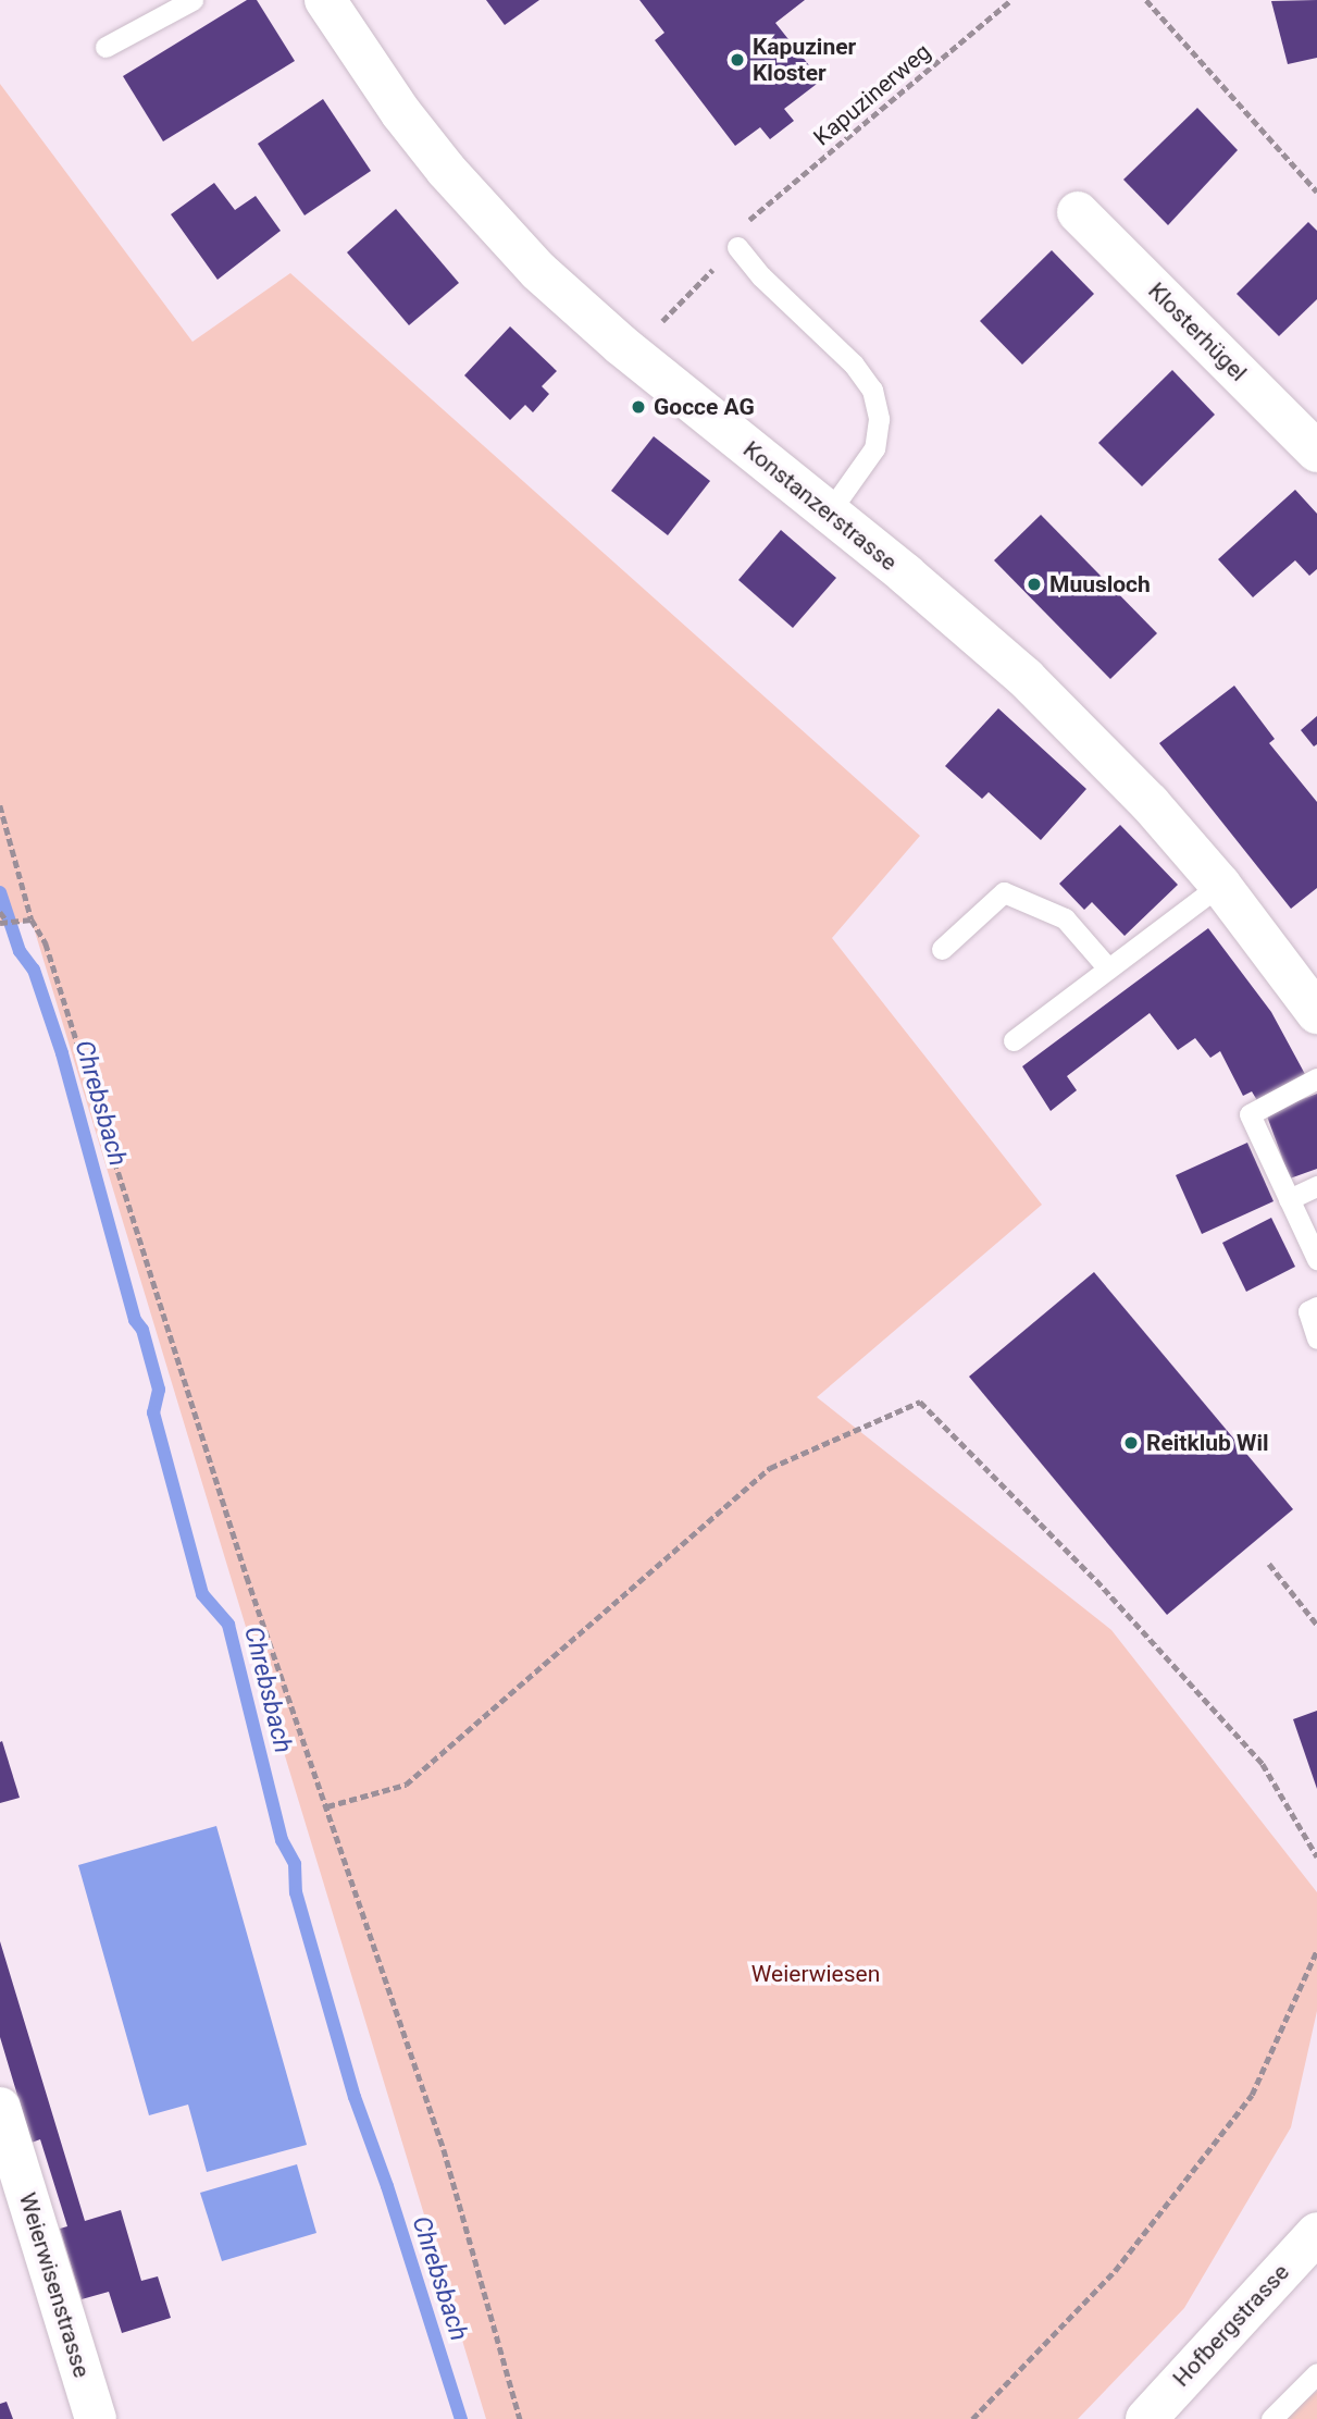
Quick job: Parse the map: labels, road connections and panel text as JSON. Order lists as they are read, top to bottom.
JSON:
{
  "streets": {
    "main road": [
      "Klosterhügel",
      "Konstanzerstrasse",
      "Weierwisenstrasse",
      "Hofbergstrasse"
    ],
    "path": ["Kapuzinerweg"]
  },
  "water": ["Chrebsbach"],
  "parks": ["Weierwiesen"],
  "places": [
    "Kapuziner Kloster",
    "Gocce AG",
    "Muusloch",
    "Reitklub Wil"
  ]
}
